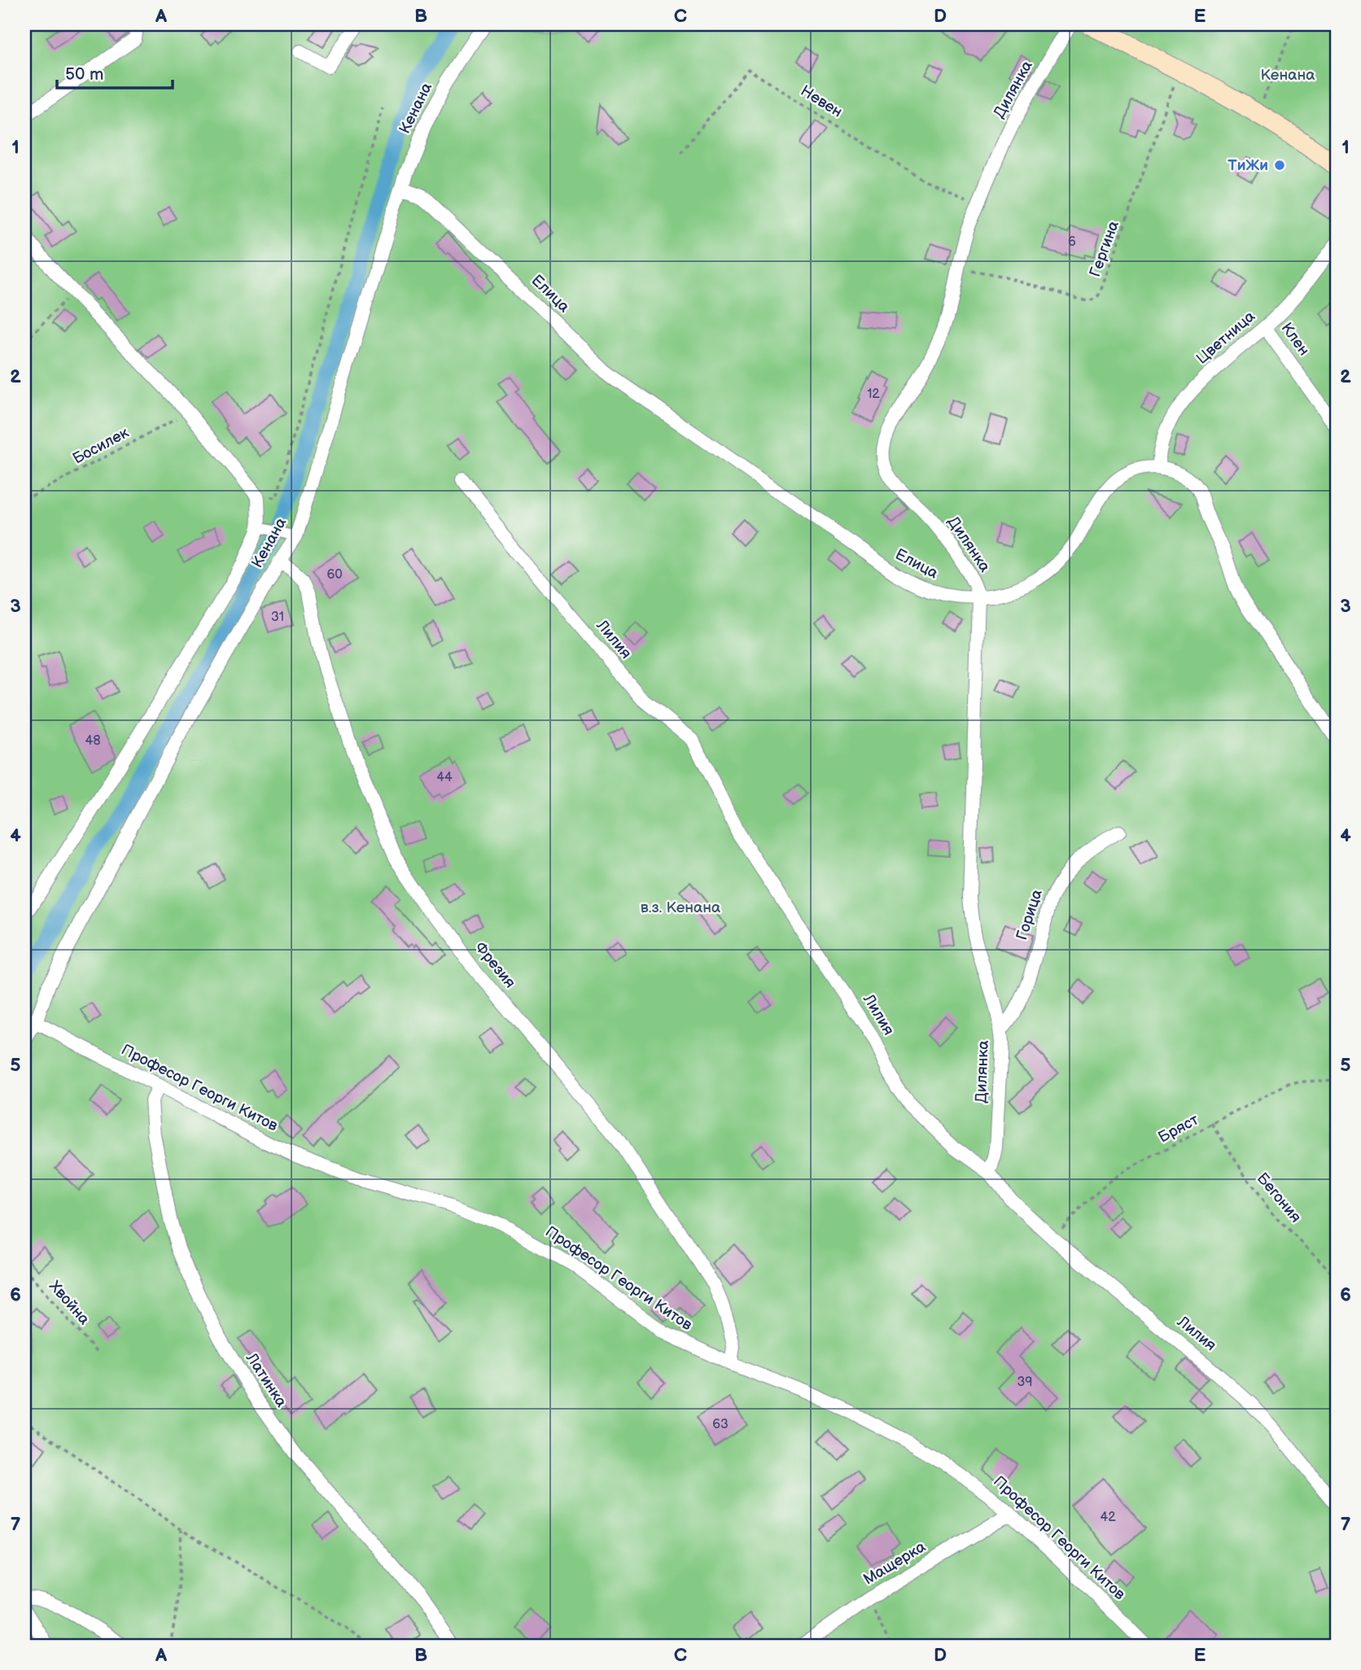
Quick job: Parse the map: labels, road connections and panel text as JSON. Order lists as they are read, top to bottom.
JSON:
{
  "streets": {
    "street": [
      "Дилянка",
      "Кенана",
      "Елица",
      "Цветница",
      "Клен",
      "Лилия",
      "Горица",
      "Фрезия",
      "Професор Георги Китов",
      "Латинка",
      "Мащерка"
    ],
    "path": [
      "Невен",
      "Гергина",
      "Босилек",
      "Бряст",
      "Бегония",
      "Хвойна"
    ]
  },
  "crossings": [
    ["Дилянка", "Невен"],
    ["Дилянка", "Гергина"],
    ["Дилянка", "Елица"],
    ["Дилянка", "Лилия"],
    ["Дилянка", "Горица"],
    ["Кенана", "Елица"],
    ["Кенана", "Фрезия"],
    ["Кенана", "Професор Георги Китов"],
    ["Елица", "Цветница"],
    ["Цветница", "Клен"],
    ["Лилия", "Бряст"],
    ["Фрезия", "Професор Георги Китов"],
    ["Професор Георги Китов", "Латинка"],
    ["Професор Георги Китов", "Мащерка"],
    ["Бряст", "Бегония"]
  ],
  "parks": ["Кенана", "в.з. Кенана"],
  "places": ["ТиЖи"],
  "house_numbers": [
    "6",
    "12",
    "60",
    "31",
    "48",
    "44",
    "39",
    "63",
    "42"
  ],
  "scale_bar": "50 m",
  "grid": {
    "columns": [
      "A",
      "B",
      "C",
      "D",
      "E"
    ],
    "rows": [
      "1",
      "2",
      "3",
      "4",
      "5",
      "6",
      "7"
    ]
  }
}
